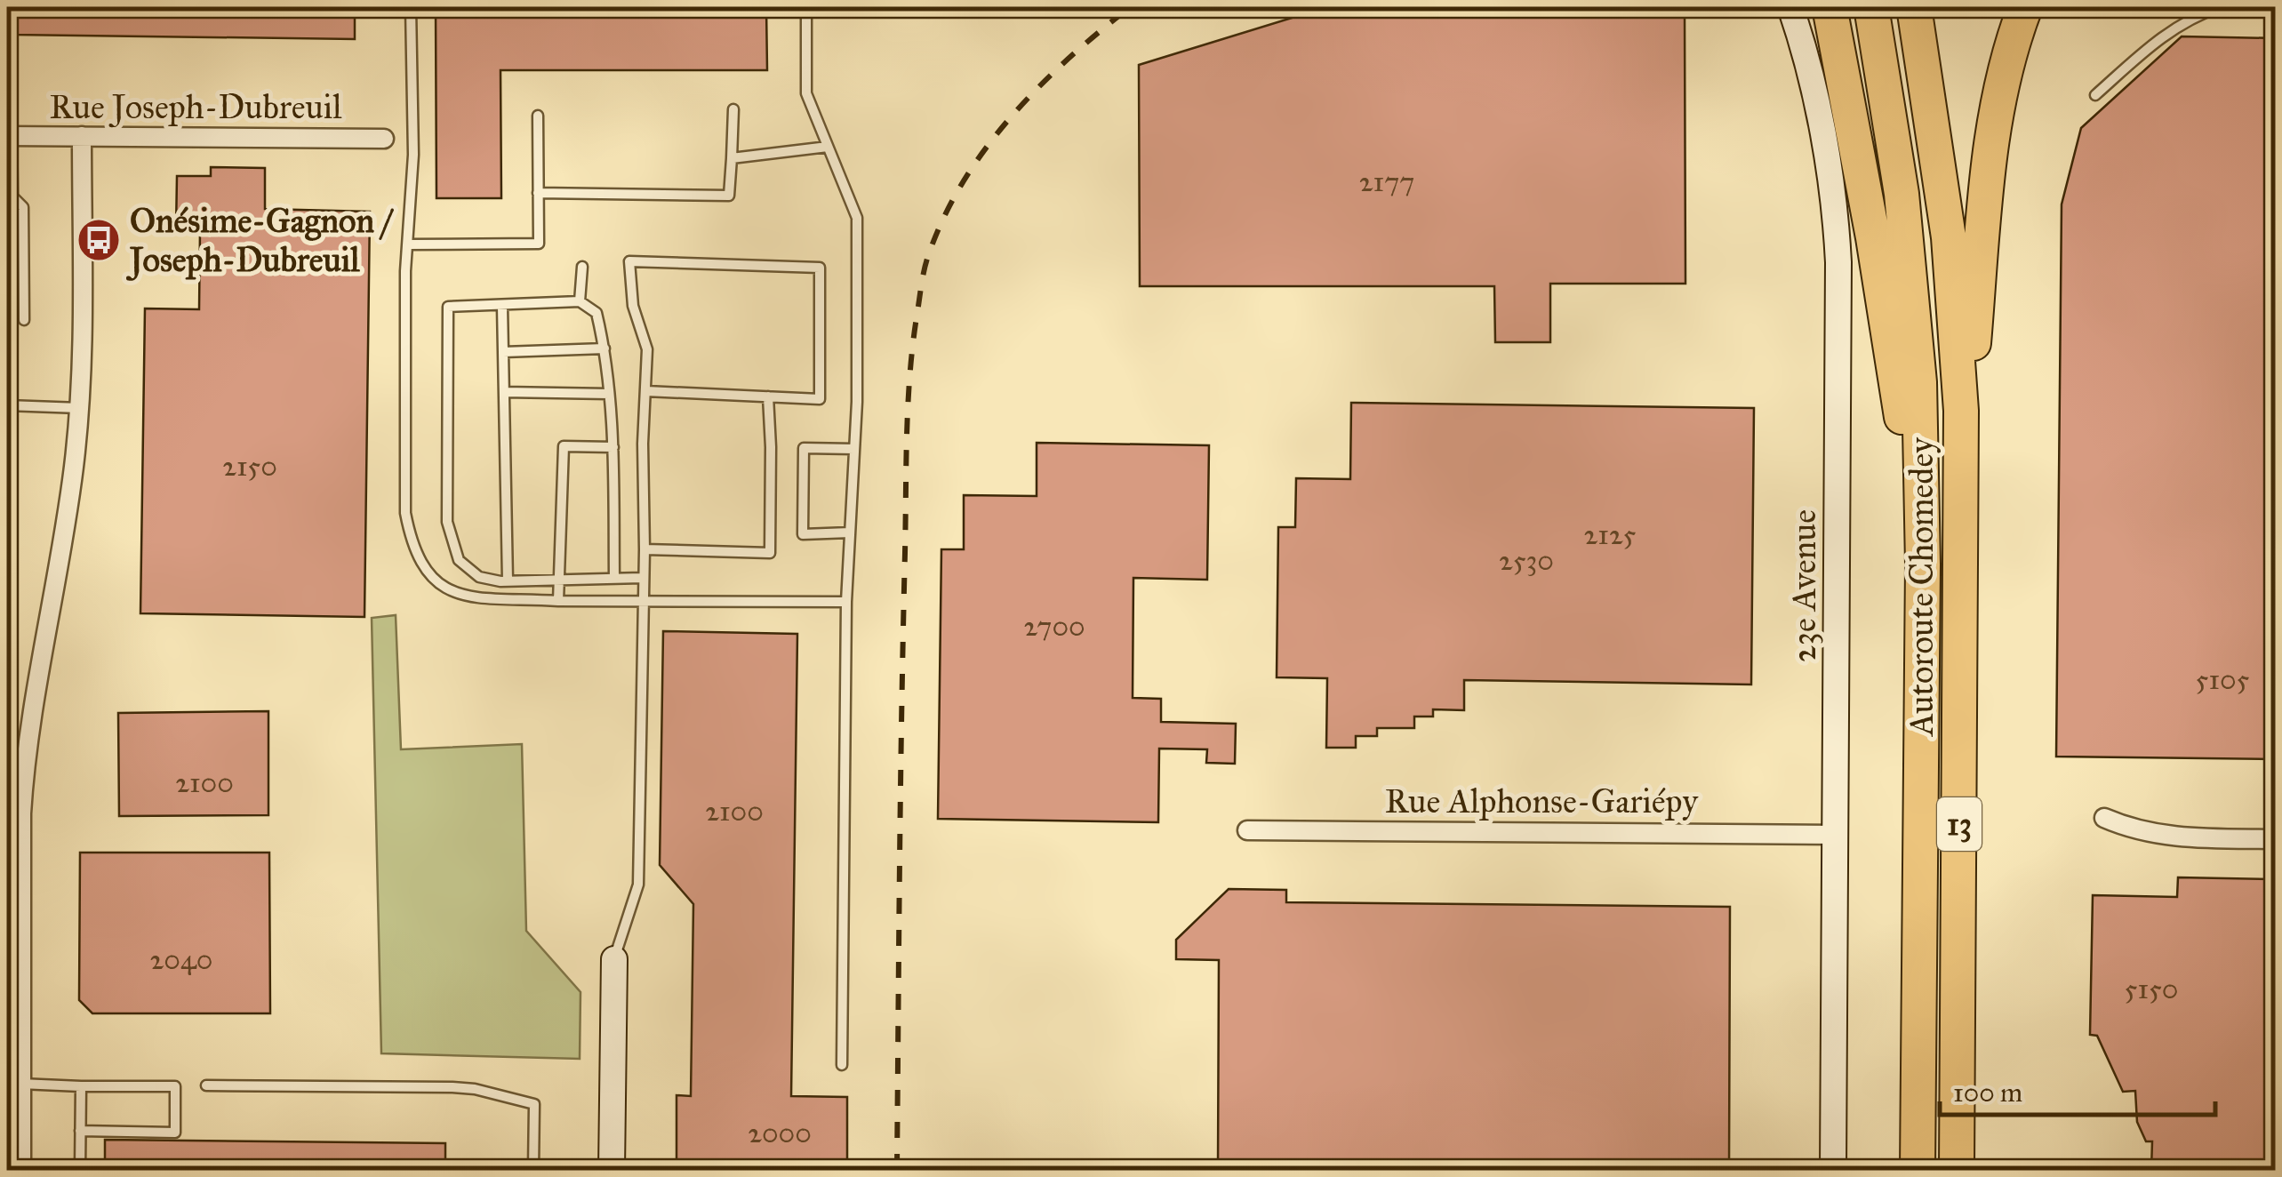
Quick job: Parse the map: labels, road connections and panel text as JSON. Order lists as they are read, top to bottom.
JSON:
{
  "streets": {
    "highway": ["Autoroute Chomedey", "13"],
    "street": ["Rue Joseph-Dubreuil", "23e Avenue", "Rue Alphonse-Gariépy"]
  },
  "crossings": [
    ["23e Avenue", "Rue Alphonse-Gariépy"]
  ],
  "places": {
    "bus stop": ["Onésime-Gagnon / Joseph-Dubreuil"]
  },
  "house_numbers": [
    "2177",
    "2150",
    "2125",
    "2530",
    "2700",
    "5105",
    "2100",
    "2100",
    "2040",
    "5150",
    "2000"
  ],
  "scale_bar": "100 m"
}
